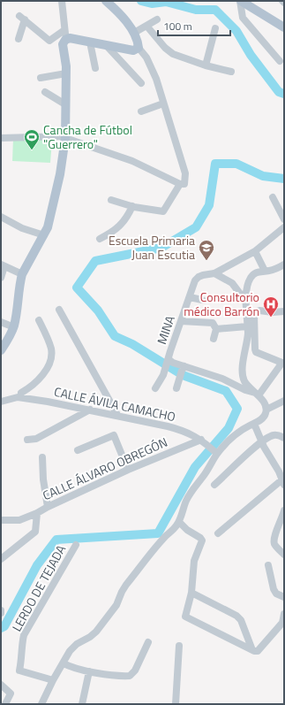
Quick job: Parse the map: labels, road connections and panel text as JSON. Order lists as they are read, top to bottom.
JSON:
{
  "streets": {
    "street": [
      "MINA",
      "CALLE ÁVILA CAMACHO",
      "CALLE ÁLVARO OBREGÓN",
      "LERDO DE TEJADA"
    ]
  },
  "crossings": [
    ["CALLE ÁVILA CAMACHO", "CALLE ÁLVARO OBREGÓN"]
  ],
  "places": {
    "sports": ["Cancha de Fútbol \"Guerrero\""],
    "school or university": ["Escuela Primaria Juan Escutia"],
    "hospital": ["Consultorio médico Barrón"]
  },
  "scale_bar": "100 m"
}
